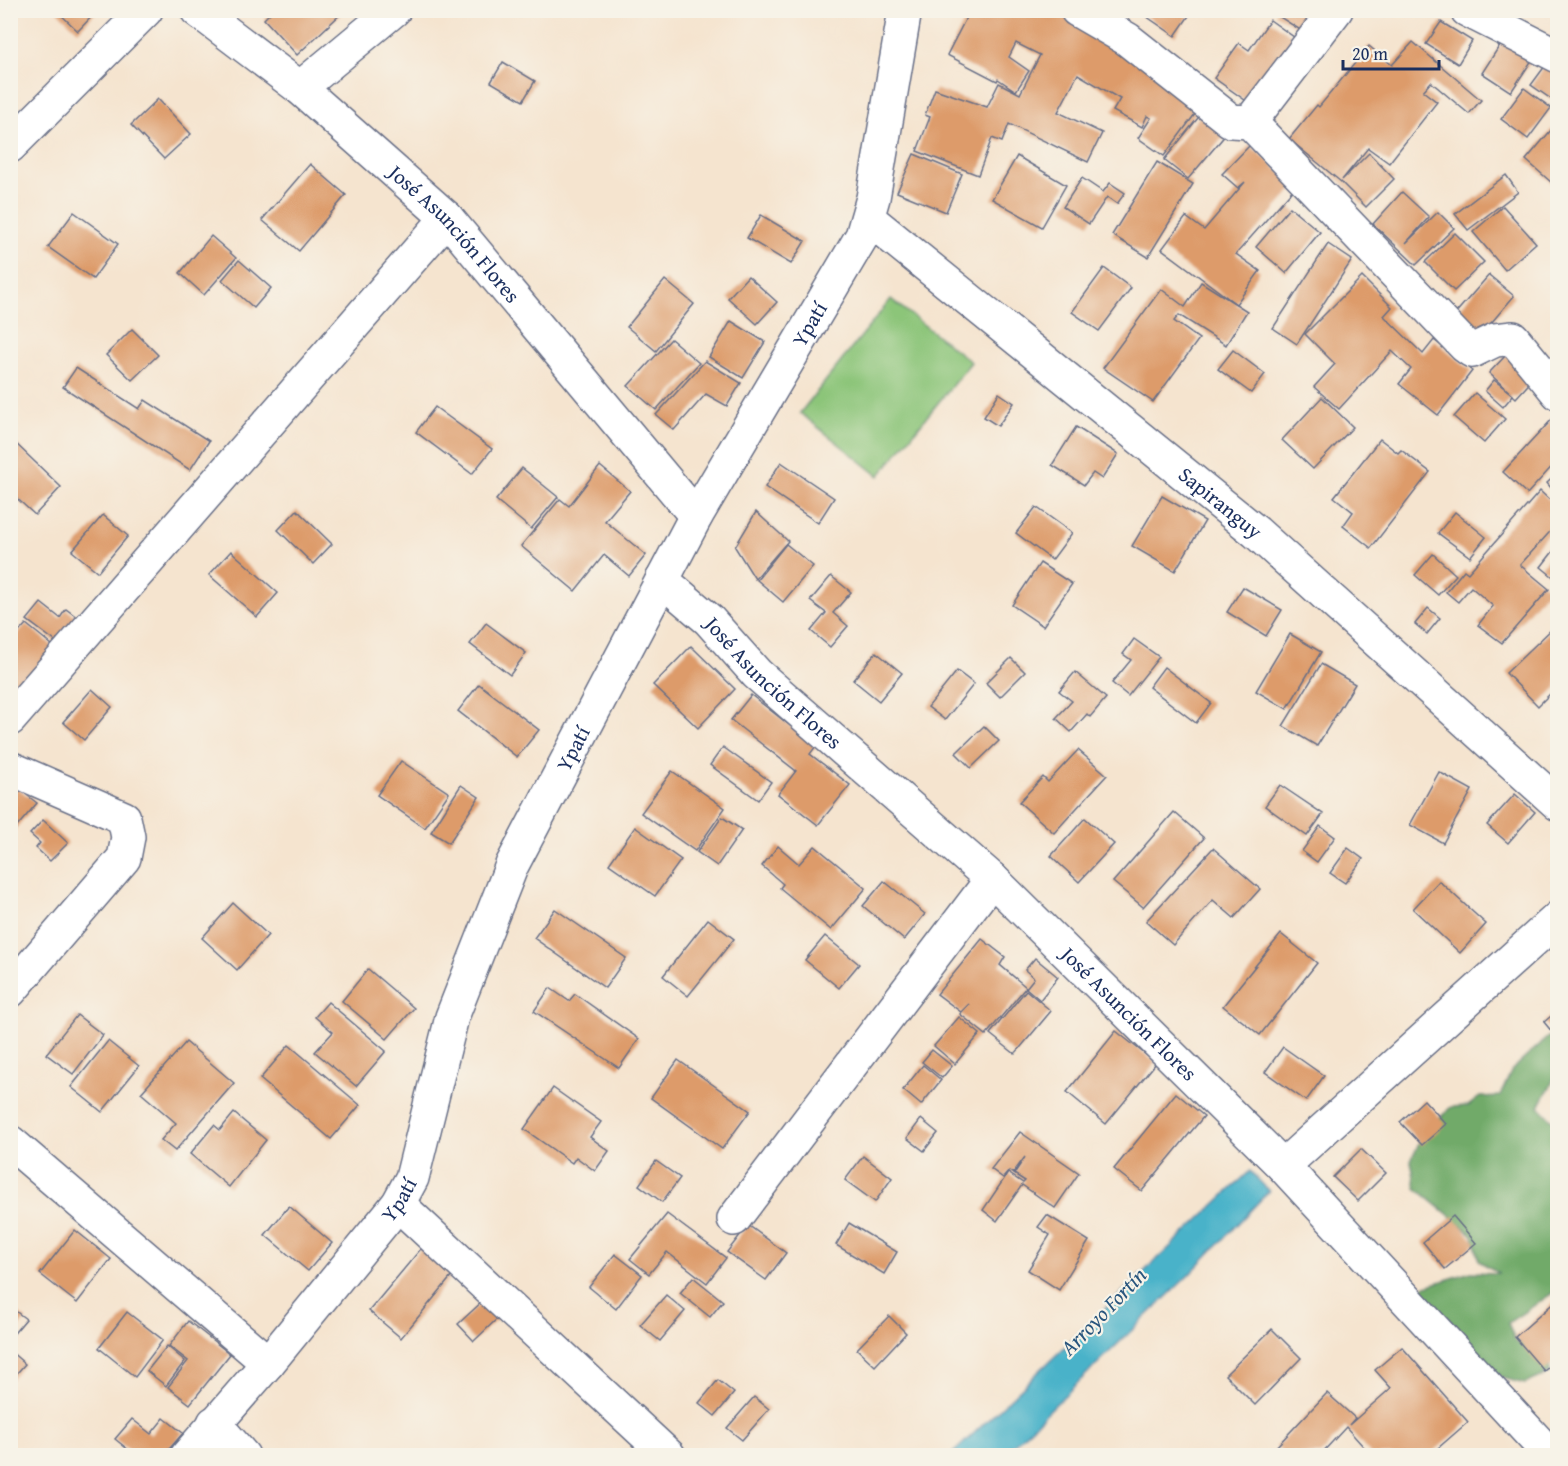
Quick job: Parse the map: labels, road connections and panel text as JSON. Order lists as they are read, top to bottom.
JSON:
{
  "streets": {
    "street": ["José Asunción Flores", "Ypatí", "Sapiranguy"]
  },
  "crossings": [
    ["José Asunción Flores", "Ypatí"],
    ["Ypatí", "Sapiranguy"]
  ],
  "water": ["Arroyo Fortín"],
  "scale_bar": "20 m"
}
